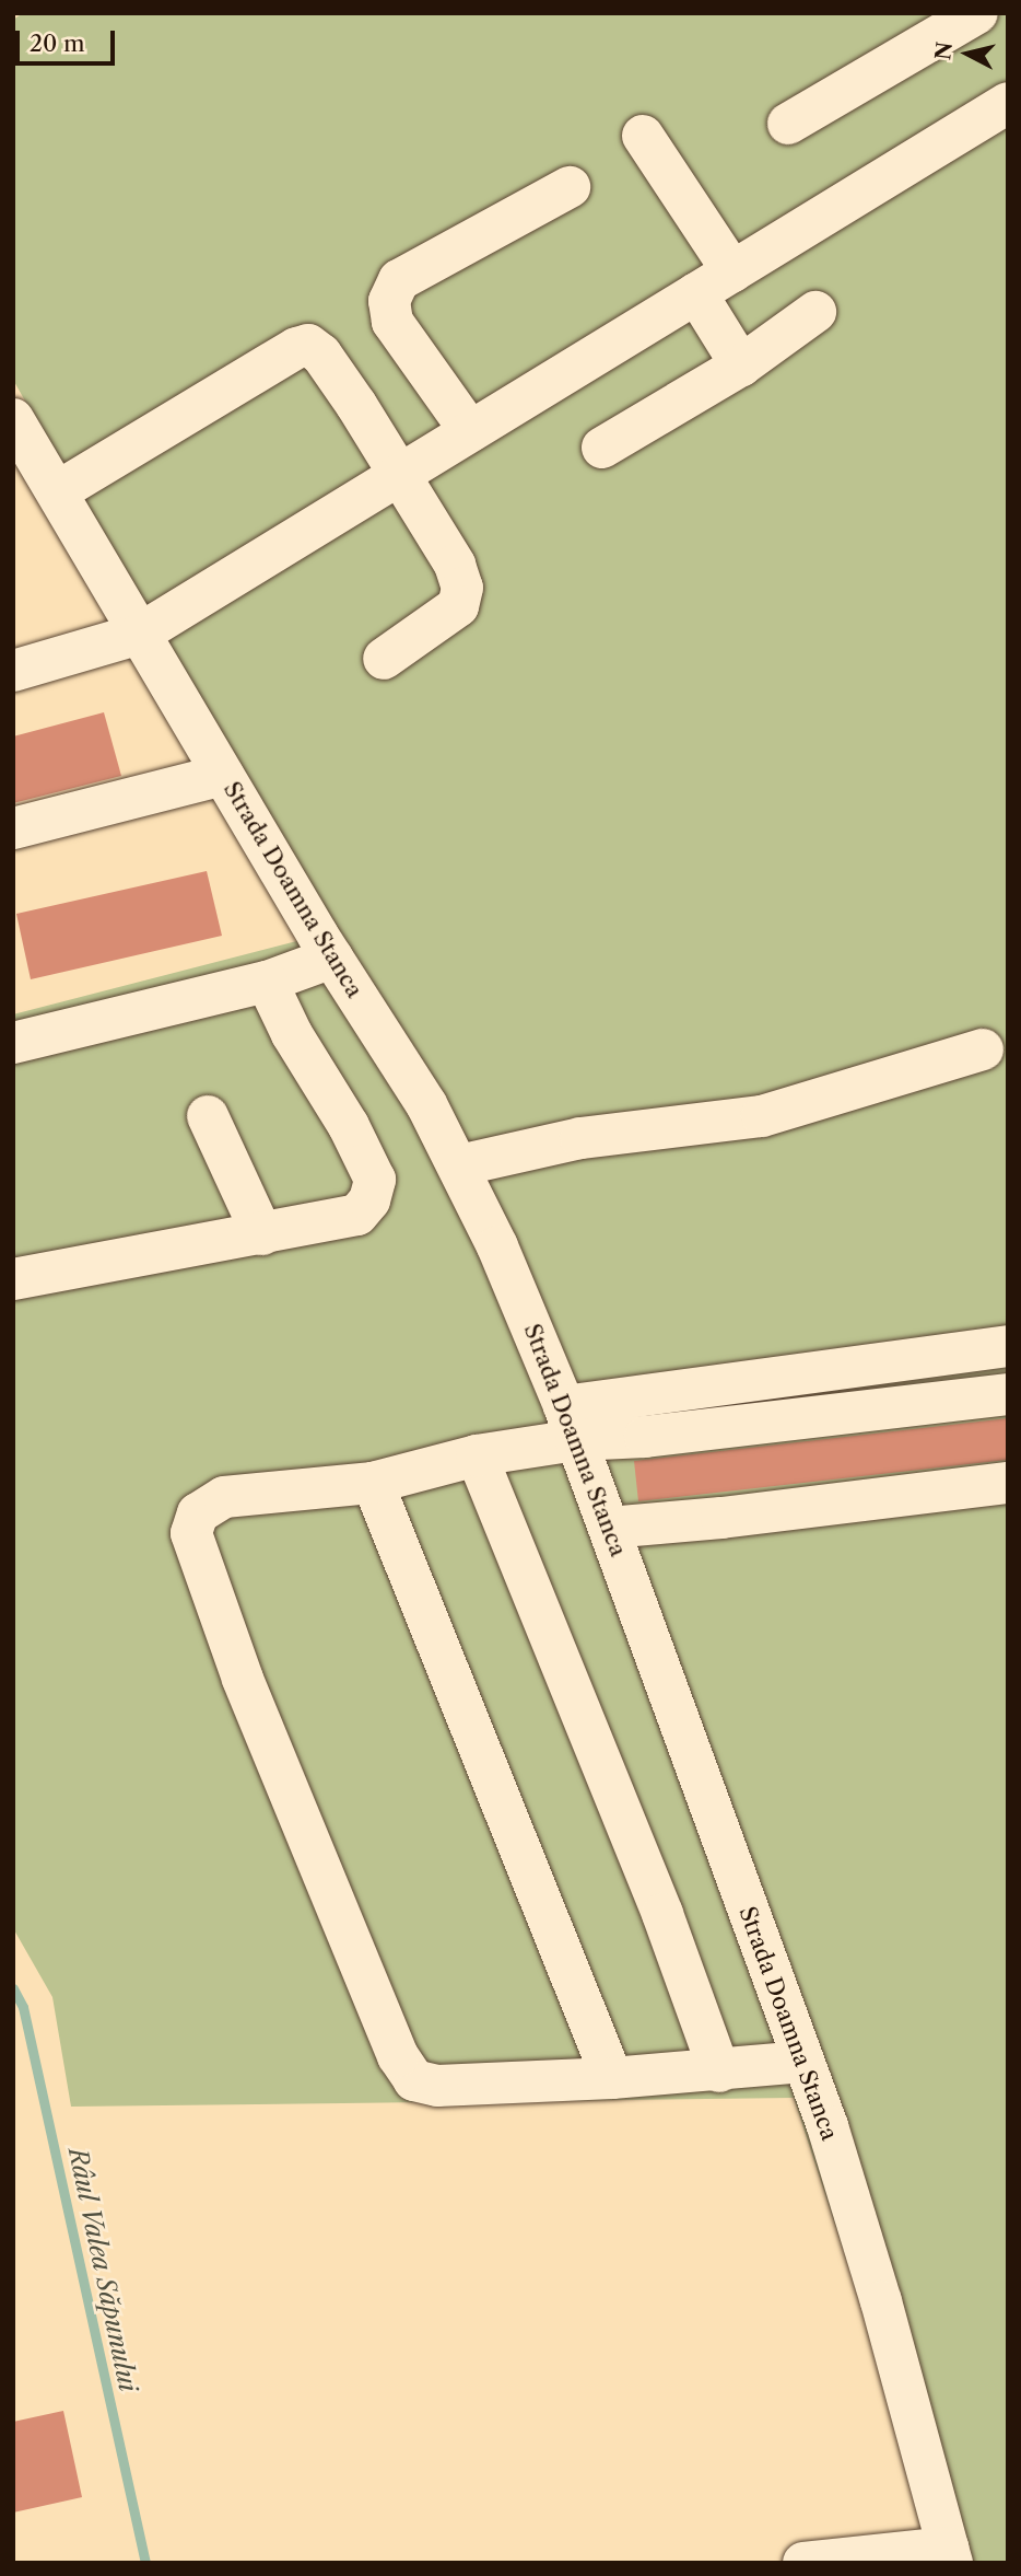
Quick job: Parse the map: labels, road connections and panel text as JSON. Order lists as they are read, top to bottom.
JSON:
{
  "streets": {
    "street": ["Strada Doamna Stanca"]
  },
  "water": ["Râul Valea Săpunului"],
  "scale_bar": "20 m",
  "north": "left"
}
